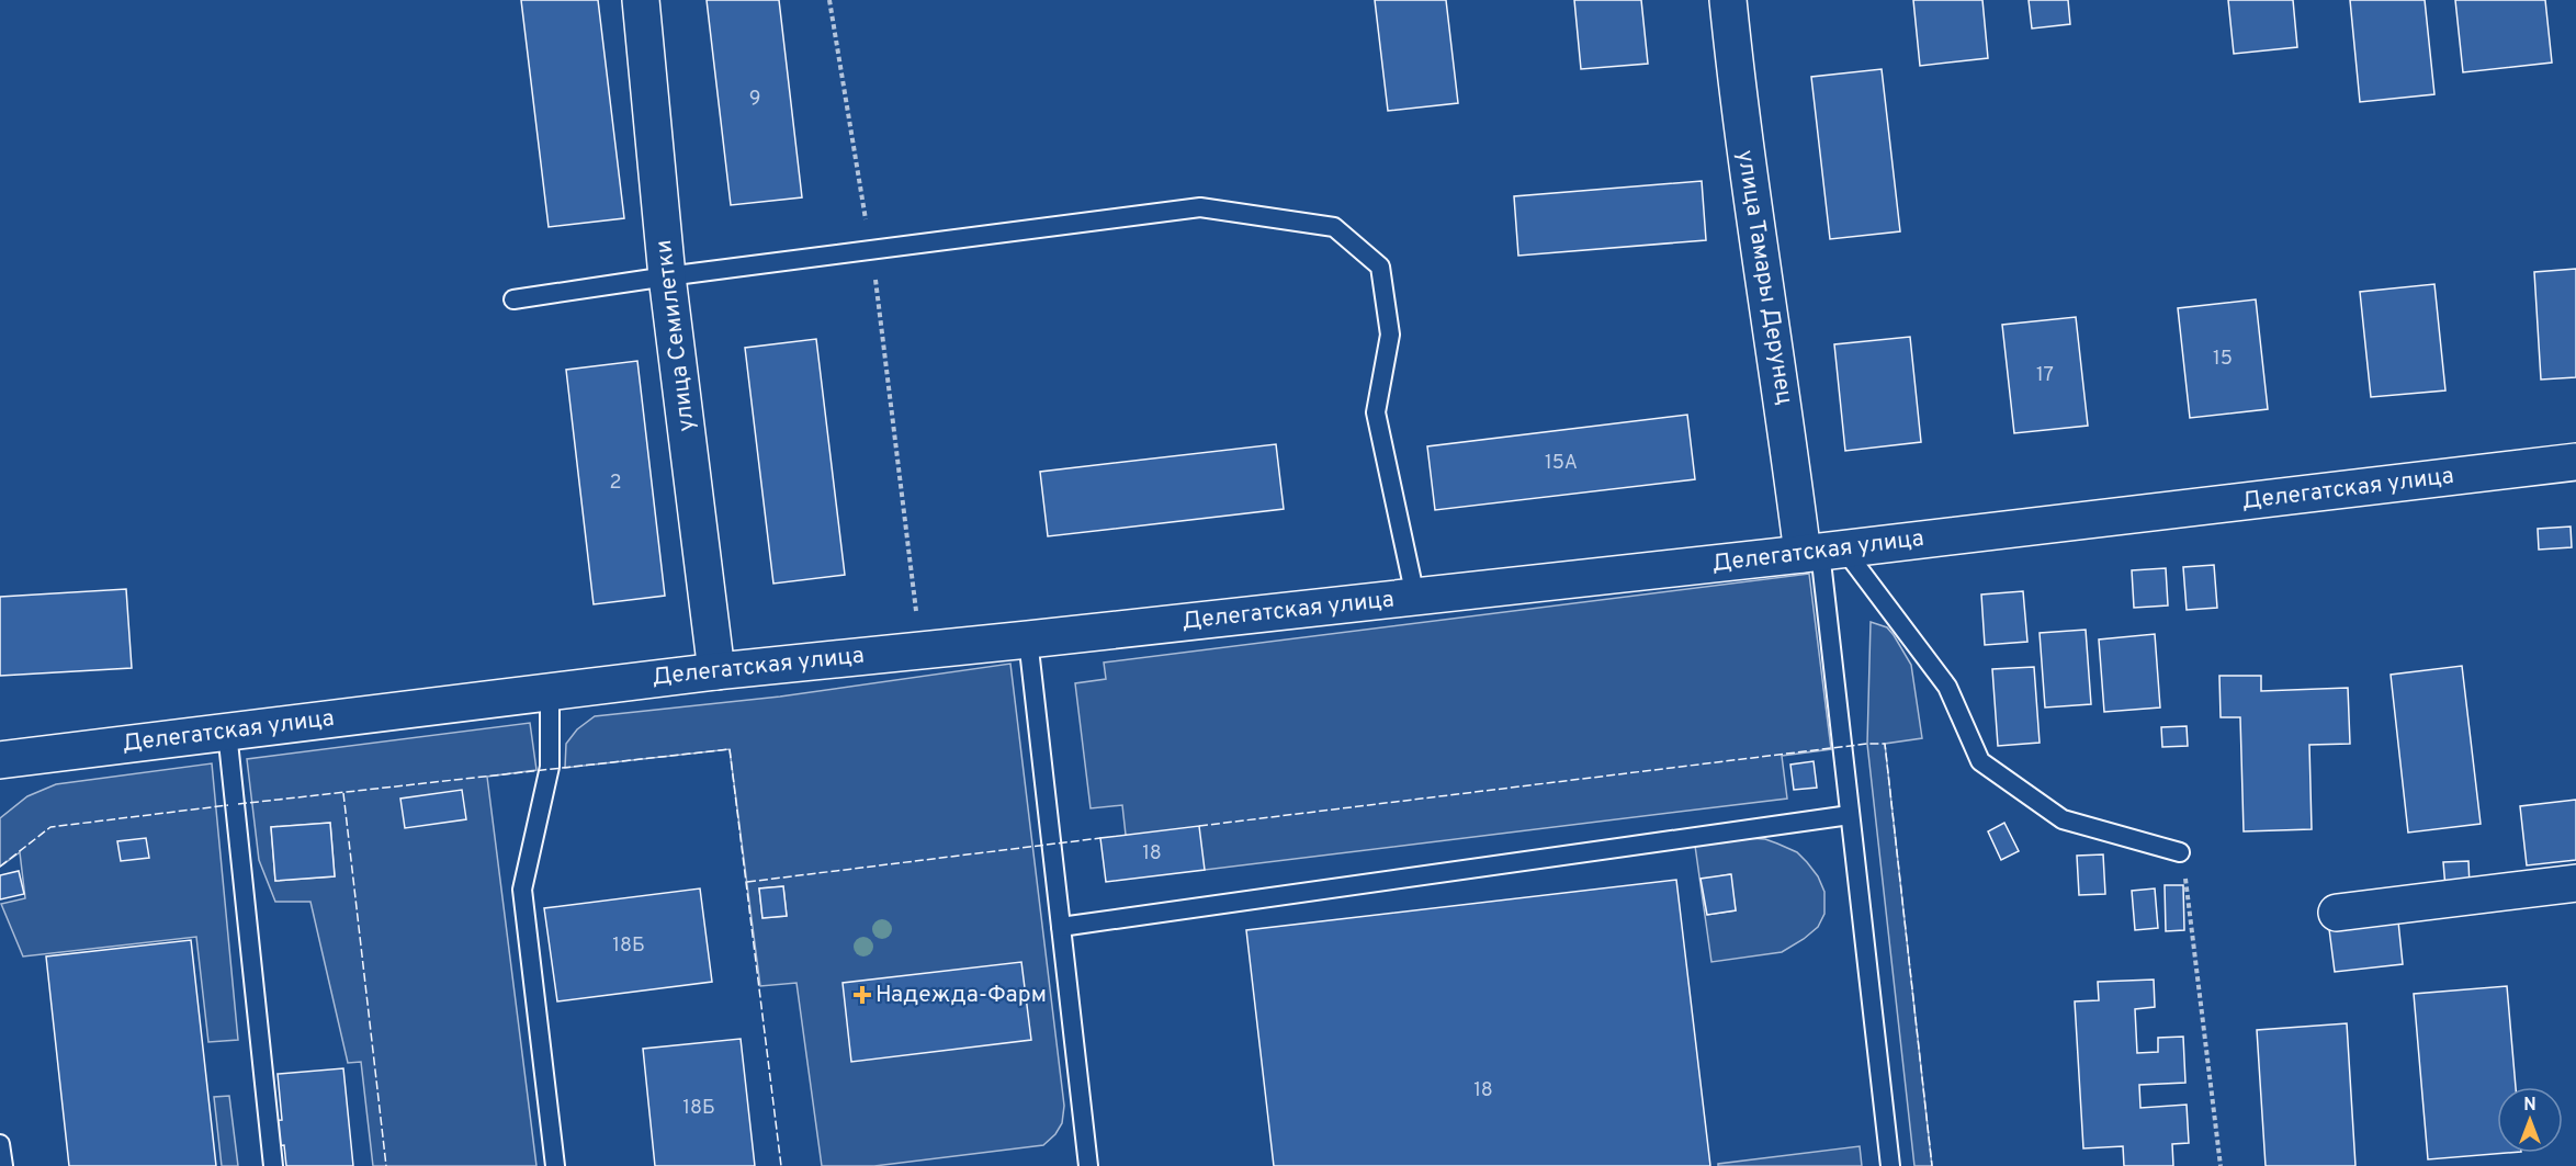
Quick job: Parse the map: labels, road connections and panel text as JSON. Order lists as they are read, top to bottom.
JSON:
{
  "streets": {
    "street": ["улица Тамары Дерунец", "улица Семилетки", "Делегатская улица"]
  },
  "crossings": [
    ["улица Тамары Дерунец", "Делегатская улица"],
    ["улица Семилетки", "Делегатская улица"]
  ],
  "places": {
    "health": ["Надежда-Фарм"]
  },
  "house_numbers": [
    "9",
    "15",
    "17",
    "15А",
    "2",
    "18",
    "18Б",
    "18",
    "18Б"
  ],
  "north": "top"
}
